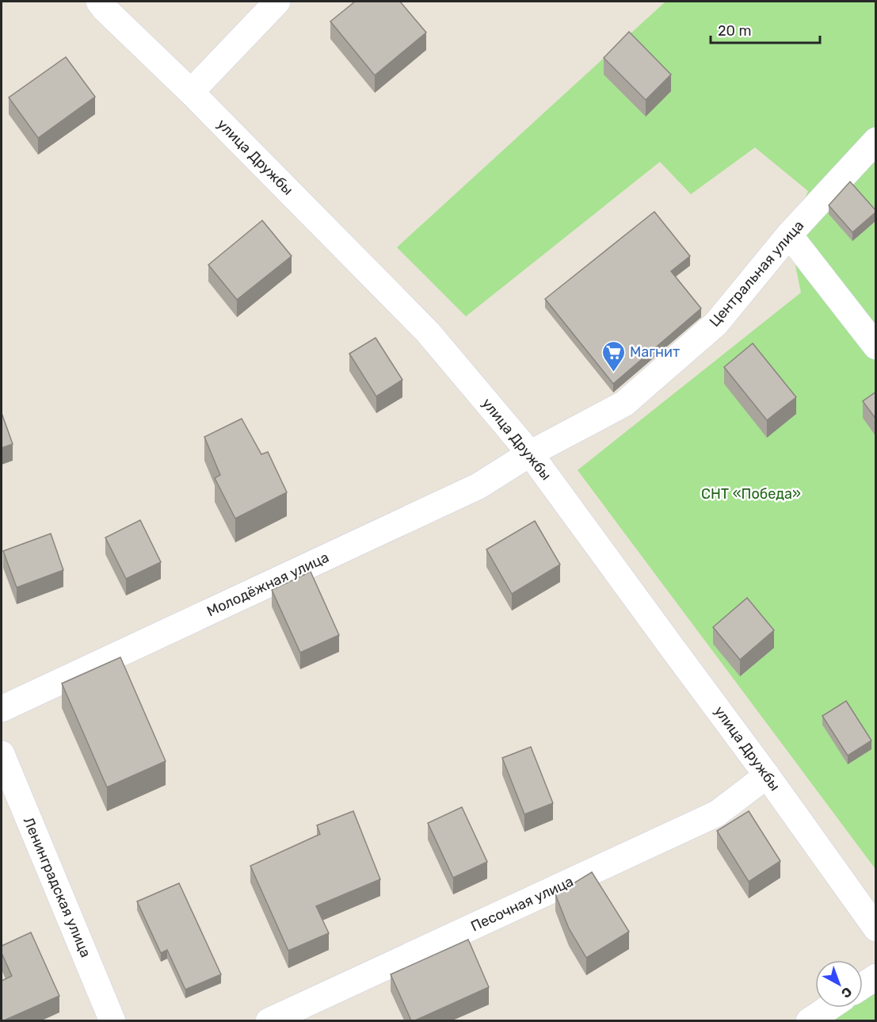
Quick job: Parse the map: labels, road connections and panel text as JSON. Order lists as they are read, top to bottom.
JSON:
{
  "streets": {
    "street": [
      "улица Дружбы",
      "Центральная улица",
      "Молодёжная улица",
      "Ленинградская улица",
      "Песочная улица"
    ]
  },
  "crossings": [
    ["улица Дружбы", "Центральная улица"],
    ["улица Дружбы", "Молодёжная улица"],
    ["улица Дружбы", "Песочная улица"],
    ["Центральная улица", "Молодёжная улица"]
  ],
  "parks": ["СНТ «Победа»"],
  "places": {
    "supermarket": ["Магнит"]
  },
  "scale_bar": "20 m",
  "north": "bottom right"
}
